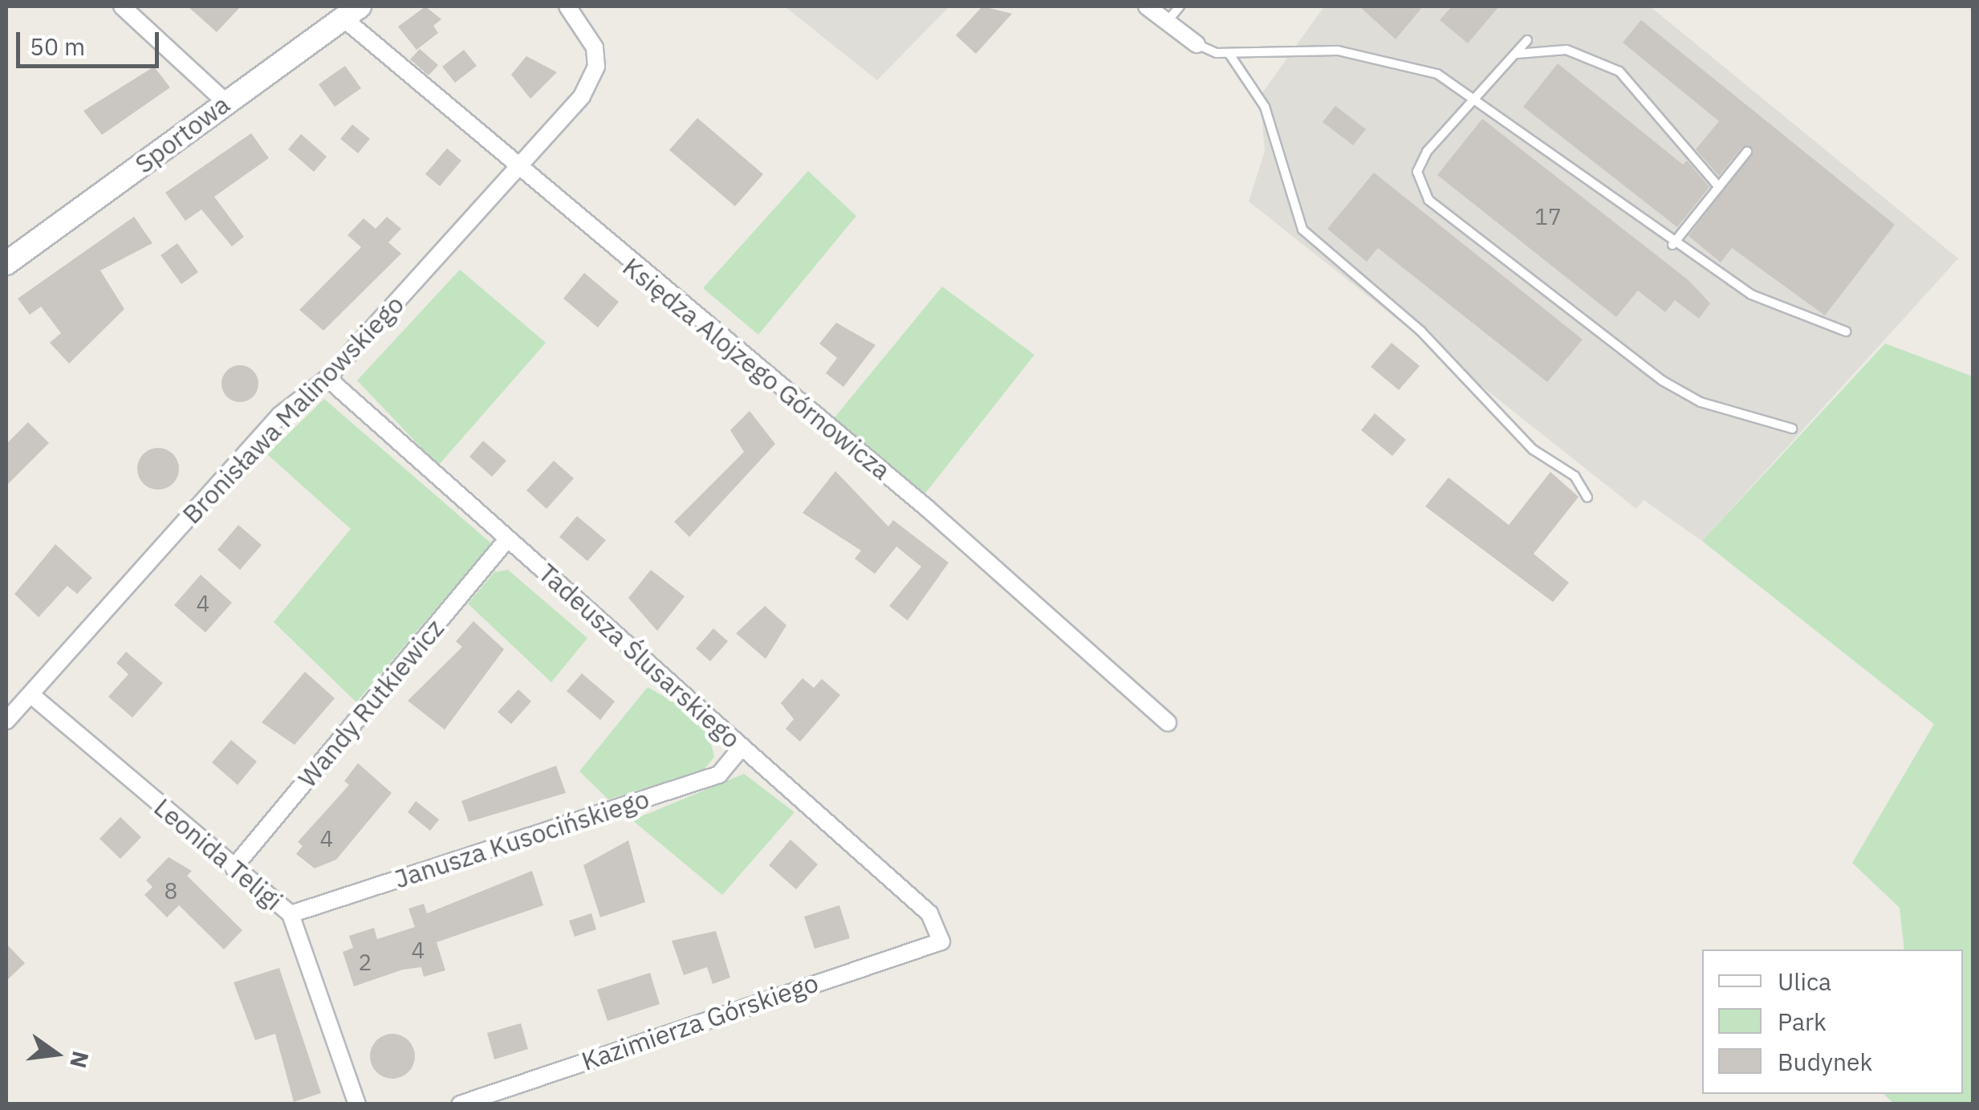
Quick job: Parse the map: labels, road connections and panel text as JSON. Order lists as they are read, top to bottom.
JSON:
{
  "streets": {
    "street": [
      "Sportowa",
      "Księdza Alojzego Górnowicza",
      "Bronisława Malinowskiego",
      "Tadeusza Ślusarskiego",
      "Wandy Rutkiewicz",
      "Janusza Kusocińskiego",
      "Leonida Teligi",
      "Kazimierza Górskiego"
    ]
  },
  "crossings": [
    ["Sportowa", "Księdza Alojzego Górnowicza"],
    ["Księdza Alojzego Górnowicza", "Bronisława Malinowskiego"],
    ["Bronisława Malinowskiego", "Tadeusza Ślusarskiego"],
    ["Bronisława Malinowskiego", "Leonida Teligi"],
    ["Tadeusza Ślusarskiego", "Wandy Rutkiewicz"],
    ["Tadeusza Ślusarskiego", "Janusza Kusocińskiego"],
    ["Tadeusza Ślusarskiego", "Kazimierza Górskiego"],
    ["Wandy Rutkiewicz", "Leonida Teligi"],
    ["Janusza Kusocińskiego", "Leonida Teligi"]
  ],
  "house_numbers": [
    "17",
    "4",
    "4",
    "8",
    "4",
    "2"
  ],
  "legend": ["Ulica", "Park", "Budynek"],
  "scale_bar": "50 m",
  "north": "right"
}
